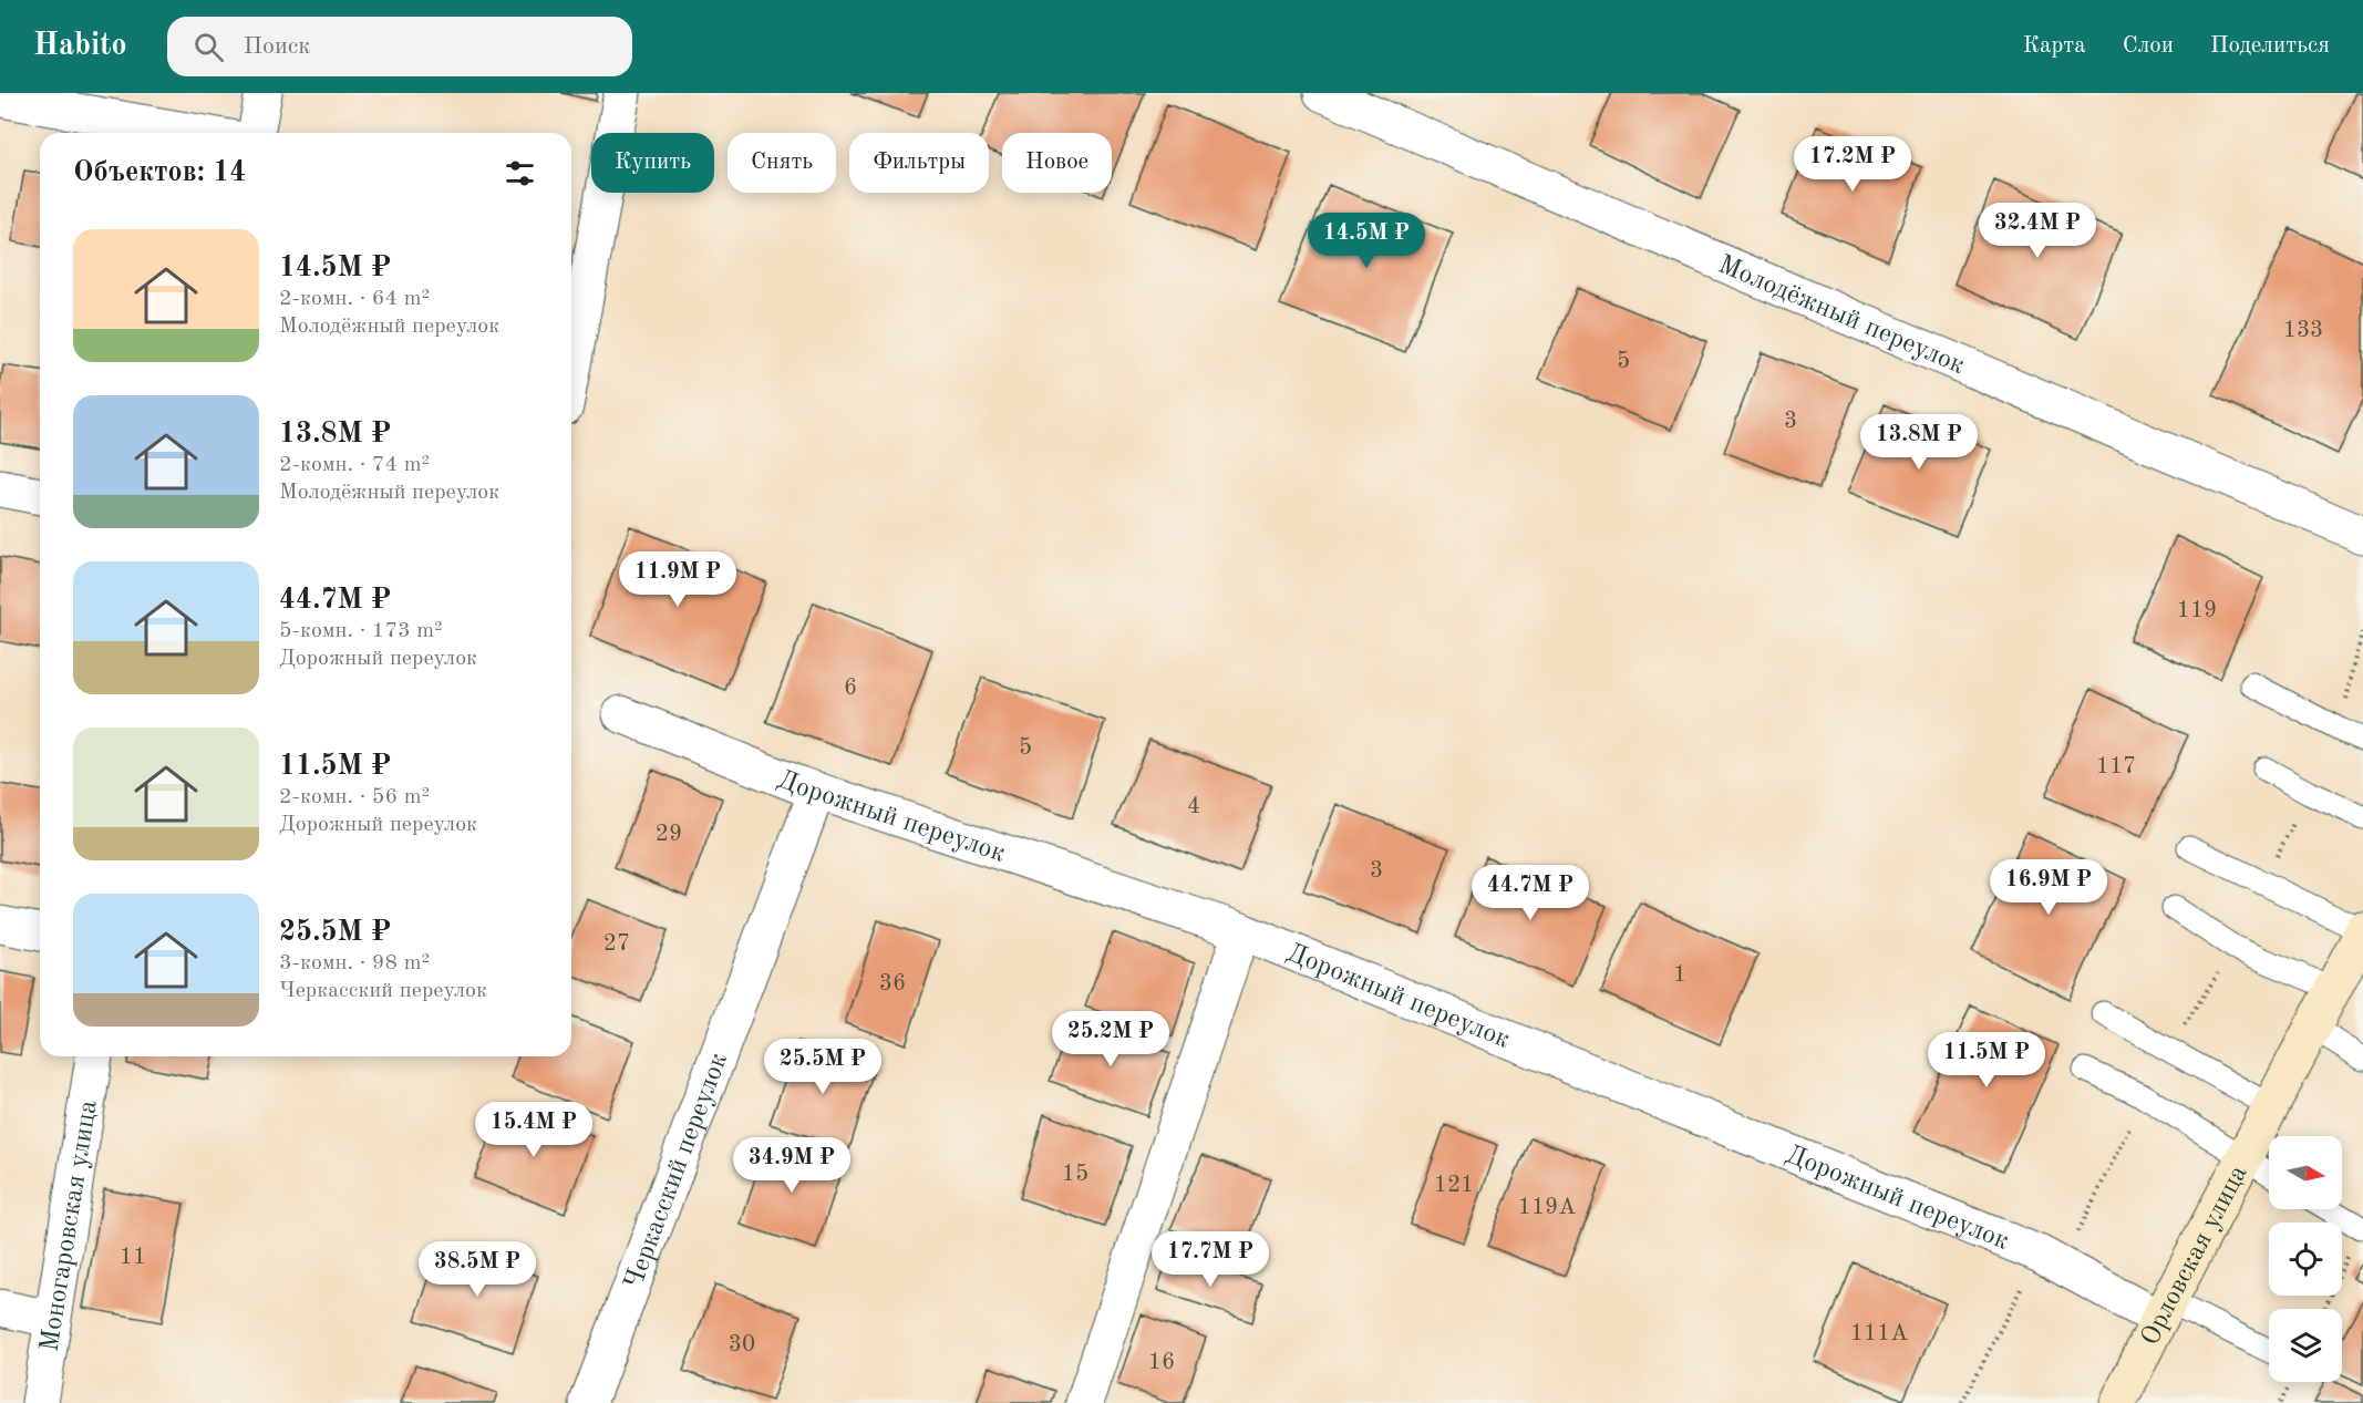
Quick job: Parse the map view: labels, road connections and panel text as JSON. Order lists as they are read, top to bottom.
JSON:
{
  "streets": {
    "main road": ["Орловская улица"],
    "street": [
      "Молодёжный переулок",
      "Дорожный переулок",
      "Черкасский переулок",
      "Моногаровская улица"
    ]
  },
  "crossings": [
    ["Дорожный переулок", "Черкасский переулок"],
    ["Дорожный переулок", "Орловская улица"]
  ],
  "house_numbers": [
    "133",
    "5",
    "3",
    "119",
    "6",
    "5",
    "117",
    "4",
    "29",
    "3",
    "27",
    "1",
    "36",
    "15",
    "121",
    "119А",
    "11",
    "111А",
    "30",
    "16"
  ],
  "north": "right",
  "page": {
    "header": "Habito",
    "search": "Поиск",
    "nav": ["Карта", "Слои", "Поделиться"],
    "chip": [
      "Купить",
      "Снять",
      "Фильтры",
      "Новое"
    ],
    "heading": "Объектов: 14",
    "price": [
      "17.2M ₽",
      "32.4M ₽",
      "14.5M ₽",
      "13.8M ₽",
      "11.9M ₽",
      "16.9M ₽",
      "44.7M ₽",
      "25.2M ₽",
      "11.5M ₽",
      "25.5M ₽",
      "15.4M ₽",
      "34.9M ₽",
      "17.7M ₽",
      "38.5M ₽"
    ],
    "list": [
      {
        "name": "14.5M ₽",
        "note": "2-комн. · 64 m² · Молодёжный переулок"
      },
      {
        "name": "13.8M ₽",
        "note": "2-комн. · 74 m² · Молодёжный переулок"
      },
      {
        "name": "44.7M ₽",
        "note": "5-комн. · 173 m² · Дорожный переулок"
      },
      {
        "name": "11.5M ₽",
        "note": "2-комн. · 56 m² · Дорожный переулок"
      },
      {
        "name": "25.5M ₽",
        "note": "3-комн. · 98 m² · Черкасский переулок"
      }
    ]
  }
}
